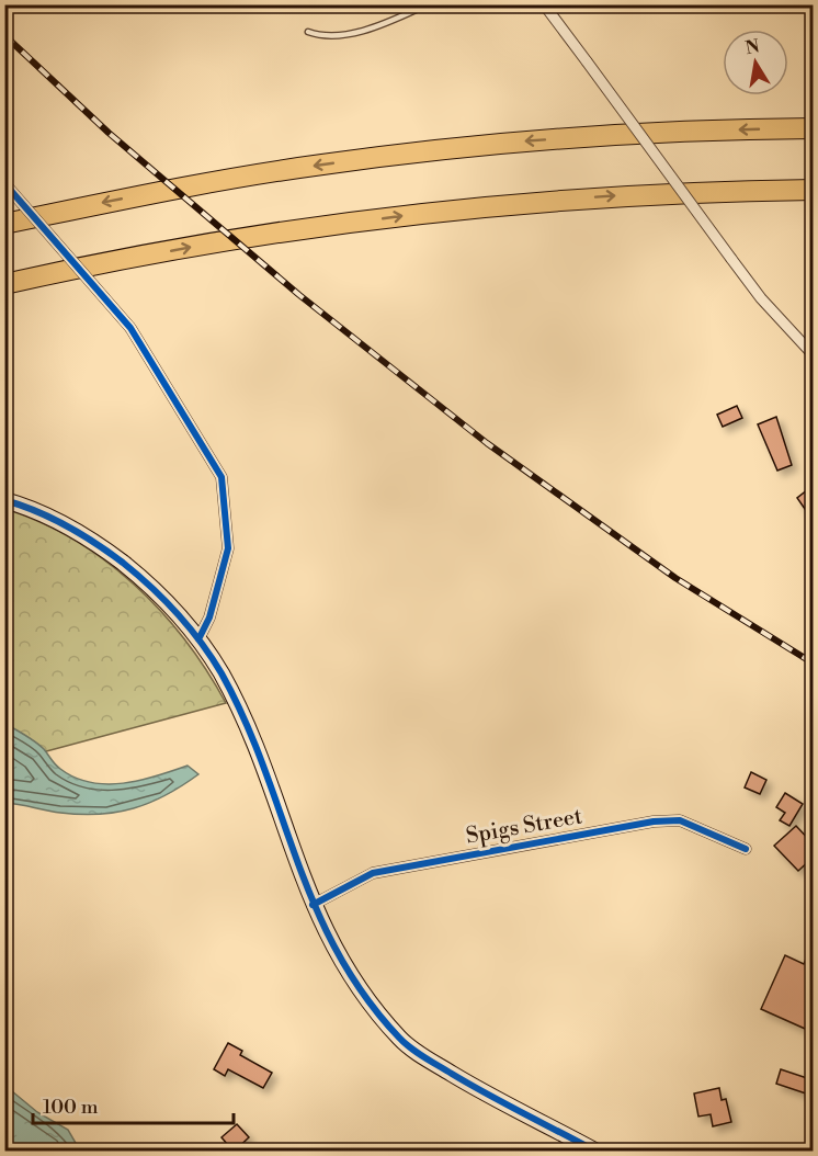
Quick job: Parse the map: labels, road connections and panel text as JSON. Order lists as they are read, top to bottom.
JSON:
{
  "streets": {
    "street": ["Spigs Street"]
  },
  "scale_bar": "100 m",
  "north": "top"
}
